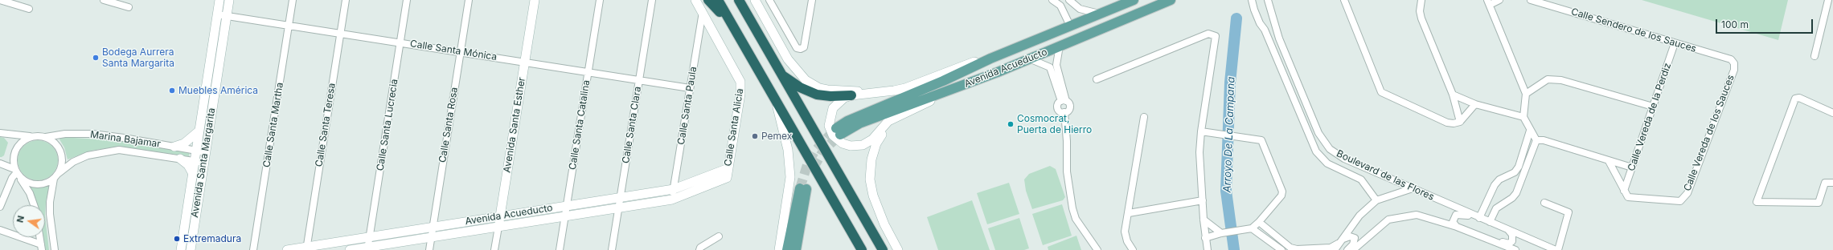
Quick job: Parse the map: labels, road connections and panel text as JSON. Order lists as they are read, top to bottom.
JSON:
{
  "streets": {
    "main road": [
      "Avenida Acueducto",
      "Avenida Santa Esther",
      "Calle Santa Alicia",
      "Avenida Santa Margarita"
    ],
    "street": [
      "Calle Sendero de los Sauces",
      "Calle Santa Mónica",
      "Calle Santa Paula",
      "Calle Vereda de la Perdiz",
      "Calle Santa Martha",
      "Calle Santa Teresa",
      "Calle Santa Lucrecia",
      "Calle Santa Rosa",
      "Calle Santa Catalina",
      "Calle Santa Clara",
      "Calle Vereda de los Sauces",
      "Marina Bajamar",
      "Boulevard de las Flores"
    ]
  },
  "crossings": [
    ["Calle Sendero de los Sauces", "Calle Vereda de la Perdiz"],
    ["Calle Sendero de los Sauces", "Calle Vereda de los Sauces"],
    ["Calle Santa Mónica", "Calle Santa Paula"],
    ["Calle Santa Mónica", "Calle Santa Martha"],
    ["Calle Santa Mónica", "Calle Santa Teresa"],
    ["Calle Santa Mónica", "Calle Santa Lucrecia"],
    ["Calle Santa Mónica", "Calle Santa Rosa"],
    ["Calle Santa Mónica", "Avenida Santa Esther"],
    ["Calle Santa Mónica", "Calle Santa Catalina"],
    ["Calle Santa Mónica", "Calle Santa Clara"],
    ["Calle Santa Mónica", "Avenida Santa Margarita"],
    ["Avenida Acueducto", "Calle Santa Paula"],
    ["Avenida Acueducto", "Calle Santa Teresa"],
    ["Avenida Acueducto", "Calle Santa Lucrecia"],
    ["Avenida Acueducto", "Calle Santa Rosa"],
    ["Avenida Acueducto", "Avenida Santa Esther"],
    ["Avenida Acueducto", "Calle Santa Catalina"],
    ["Avenida Acueducto", "Calle Santa Clara"],
    ["Avenida Acueducto", "Calle Santa Alicia"],
    ["Calle Santa Paula", "Calle Santa Alicia"],
    ["Calle Vereda de la Perdiz", "Calle Vereda de los Sauces"],
    ["Marina Bajamar", "Avenida Santa Margarita"]
  ],
  "water": ["Arroyo De La Campana"],
  "places": [
    "Bodega Aurrera Santa Margarita",
    "Muebles América",
    "Cosmocrat, Puerta de Hierro",
    "Pemex",
    "Extremadura"
  ],
  "scale_bar": "100 m",
  "north": "left"
}
